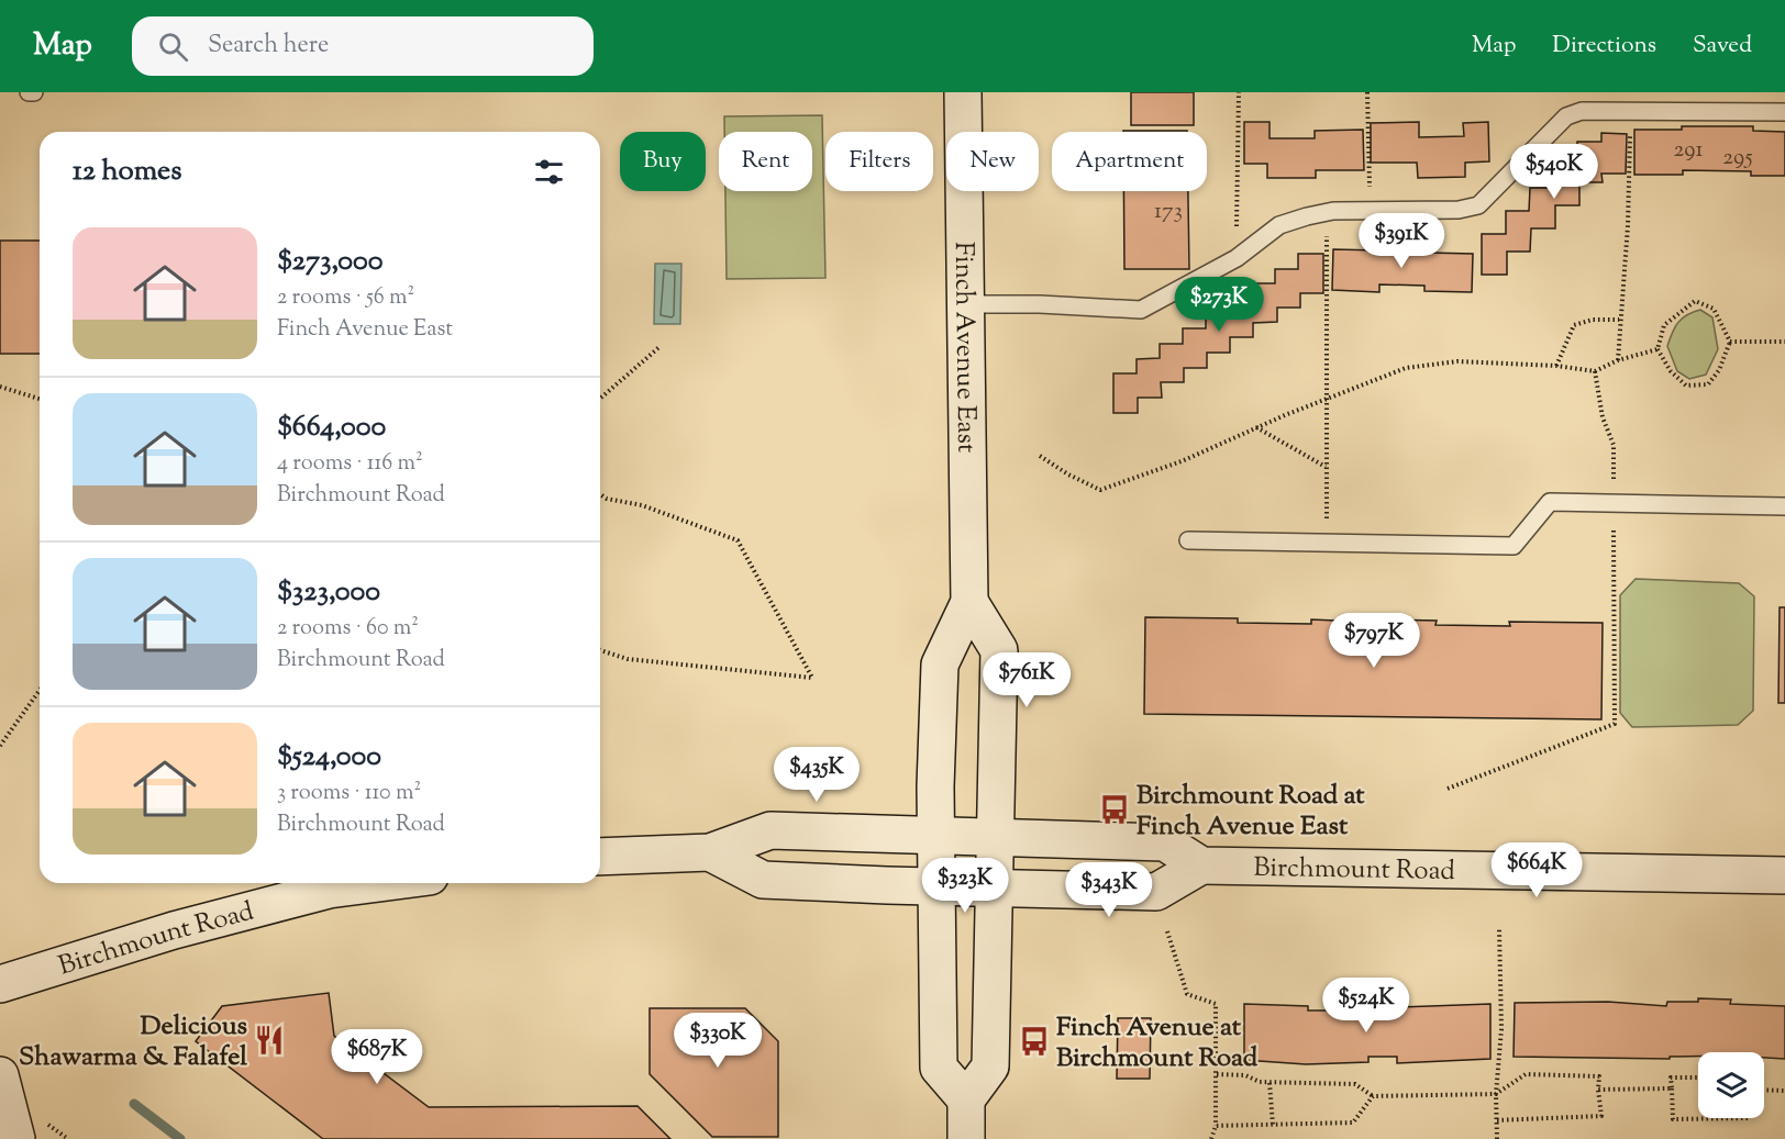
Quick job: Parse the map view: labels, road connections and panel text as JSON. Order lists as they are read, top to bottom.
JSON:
{
  "streets": {
    "main road": ["Finch Avenue East", "Birchmount Road"]
  },
  "places": {
    "bus stop": ["Birchmount Road at Finch Avenue East", "Finch Avenue at Birchmount Road"],
    "restaurant": ["Delicious Shawarma & Falafel"]
  },
  "house_numbers": ["291", "295", "173"],
  "page": {
    "header": "Map",
    "search": "Search here",
    "nav": ["Map", "Directions", "Saved"],
    "chip": [
      "Buy",
      "Rent",
      "Filters",
      "New",
      "Apartment"
    ],
    "heading": "12 homes",
    "price": [
      "$540K",
      "$391K",
      "$273K",
      "$797K",
      "$761K",
      "$435K",
      "$664K",
      "$323K",
      "$343K",
      "$524K",
      "$330K",
      "$687K"
    ],
    "list": [
      {
        "name": "$273,000",
        "note": "2 rooms · 56 m² · Finch Avenue East"
      },
      {
        "name": "$664,000",
        "note": "4 rooms · 116 m² · Birchmount Road"
      },
      {
        "name": "$323,000",
        "note": "2 rooms · 60 m² · Birchmount Road"
      },
      {
        "name": "$524,000",
        "note": "3 rooms · 110 m² · Birchmount Road"
      }
    ]
  }
}
